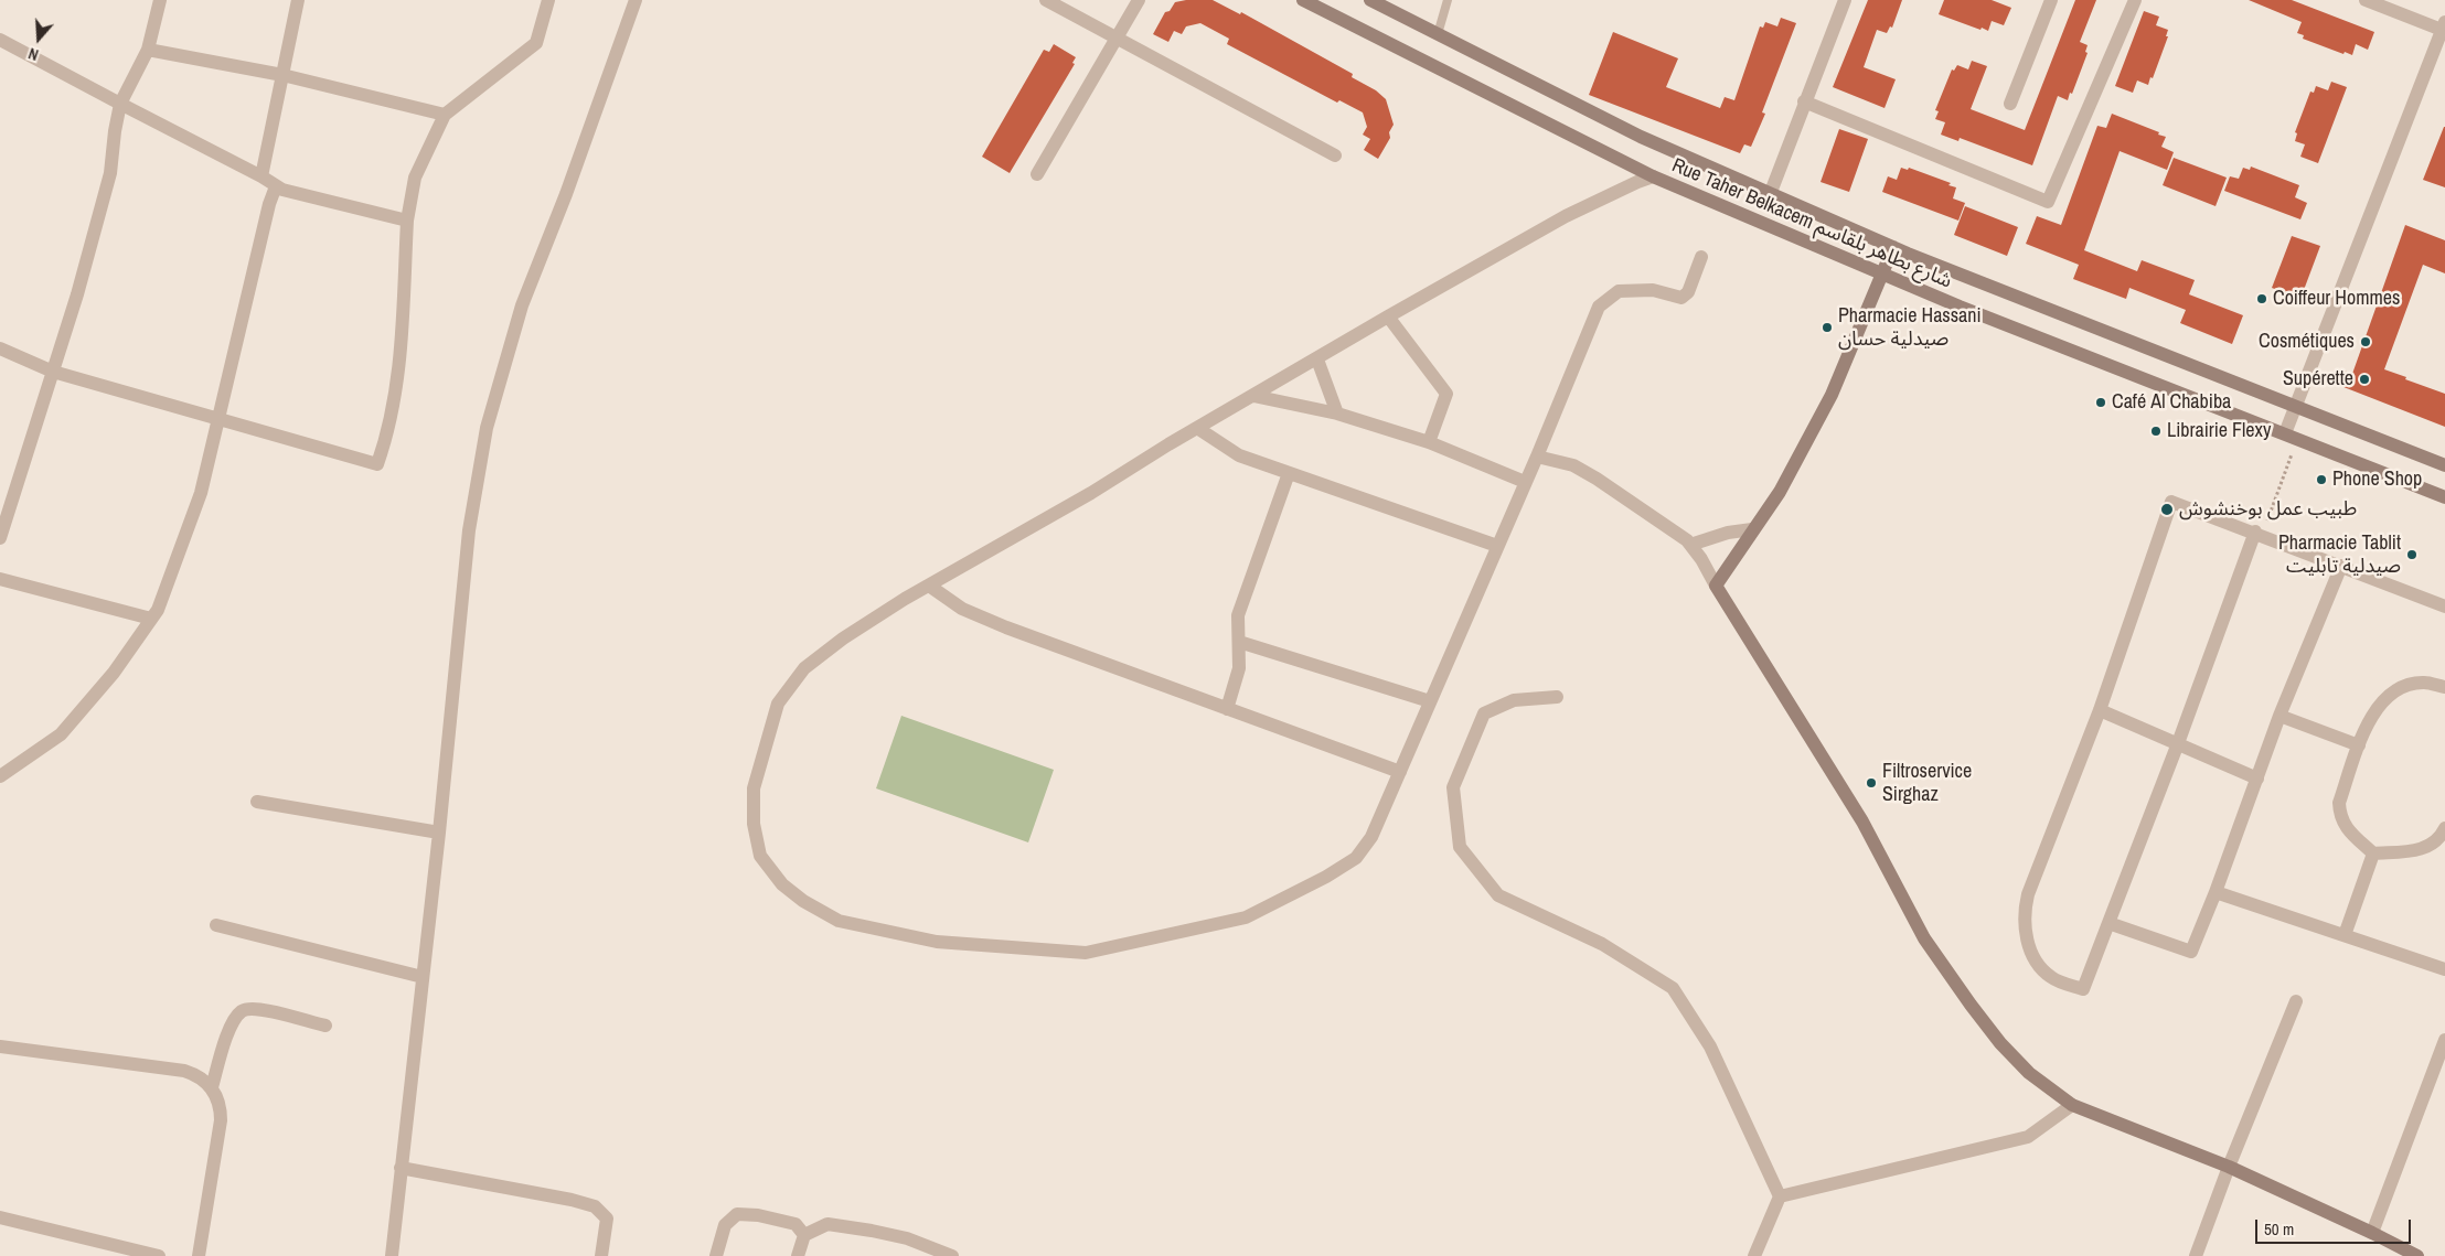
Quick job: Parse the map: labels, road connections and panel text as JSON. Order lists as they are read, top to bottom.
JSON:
{
  "streets": {
    "main road": ["Rue Taher Belkacem شارع بطاهر بلقاسم"]
  },
  "places": [
    "Coiffeur Hommes",
    "Pharmacie Hassani صيدلية حسان",
    "Cosmétiques",
    "Supérette",
    "Café Al Chabiba",
    "Librairie Flexy",
    "Phone Shop",
    "طبيب عمل بوخنشوش",
    "Pharmacie Tablit صيدلية تابليت",
    "Filtroservice Sirghaz"
  ],
  "scale_bar": "50 m",
  "north": "bottom"
}
